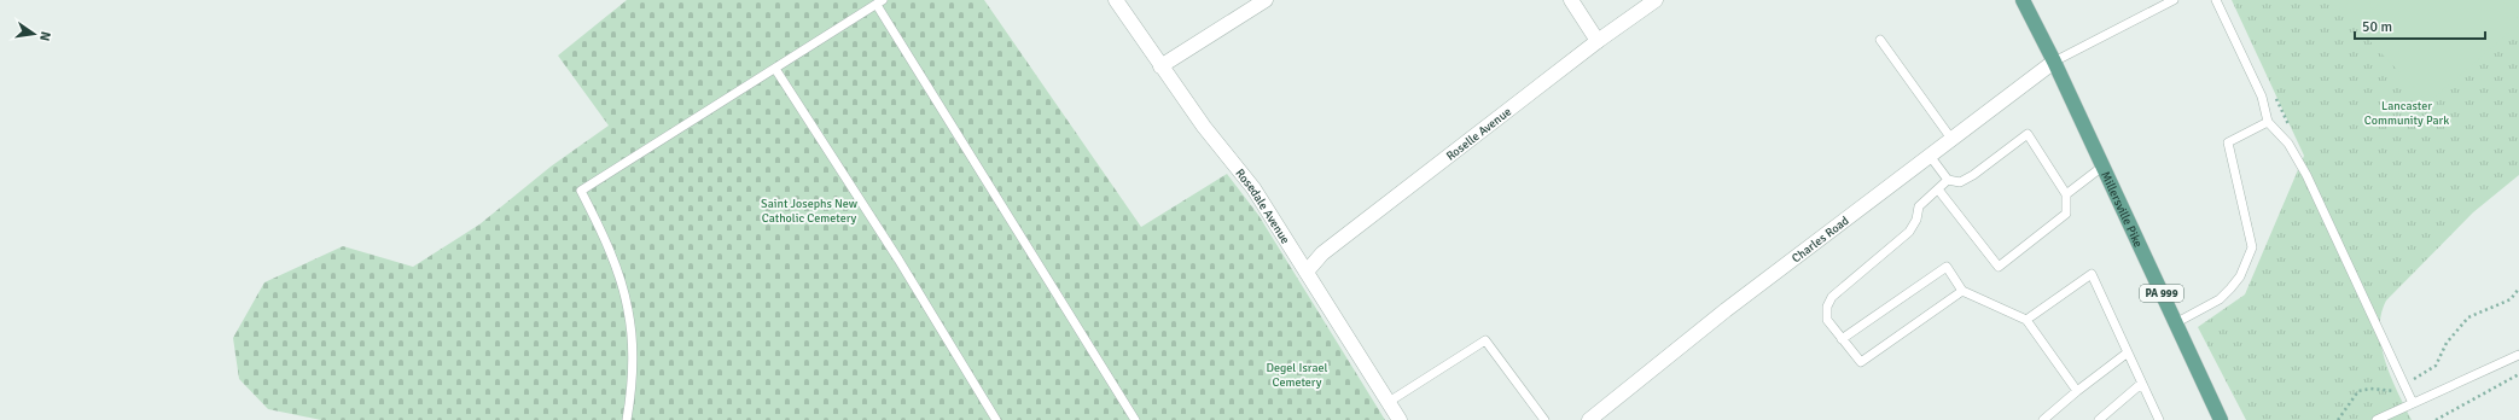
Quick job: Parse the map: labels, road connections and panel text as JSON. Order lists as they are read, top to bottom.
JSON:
{
  "streets": {
    "main road": ["Millersville Pike", "PA 999"],
    "street": ["Roselle Avenue", "Rosedale Avenue", "Charles Road"]
  },
  "crossings": [
    ["Roselle Avenue", "Rosedale Avenue"],
    ["Millersville Pike", "Charles Road"]
  ],
  "parks": ["Lancaster Community Park", "Saint Josephs New Catholic Cemetery", "Degel Israel Cemetery"],
  "scale_bar": "50 m",
  "north": "right"
}
